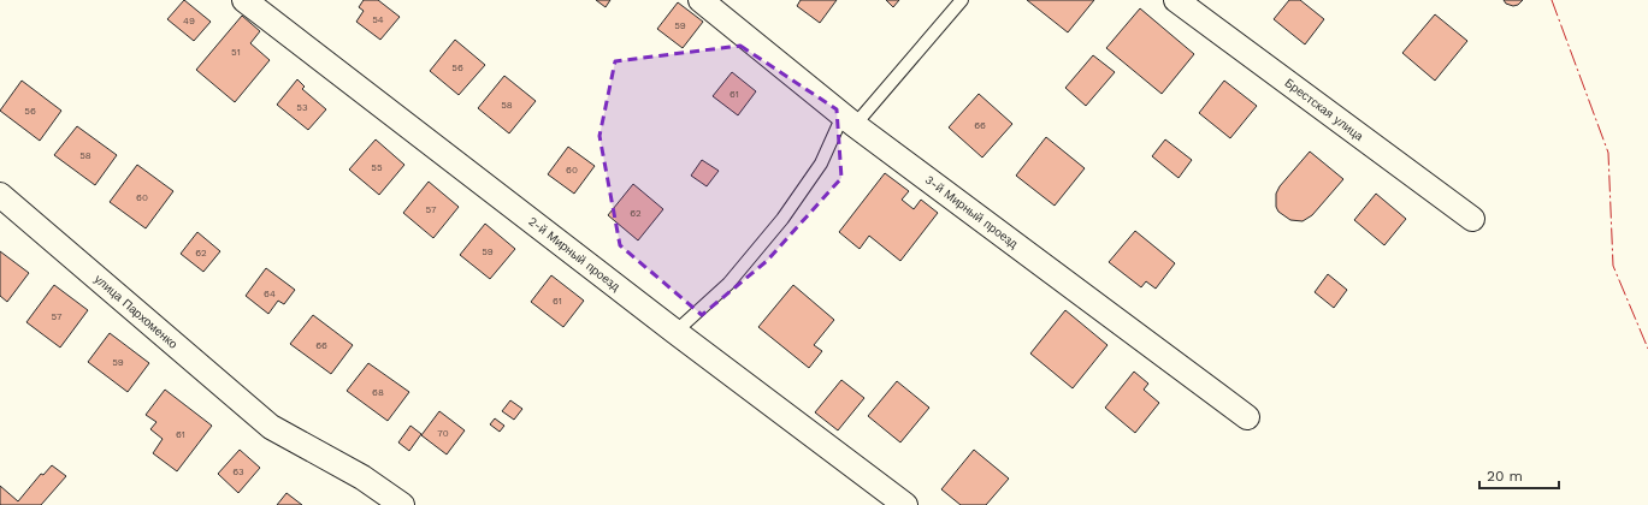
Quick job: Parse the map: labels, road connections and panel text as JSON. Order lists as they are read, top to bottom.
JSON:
{
  "streets": {
    "street": [
      "Брестская улица",
      "3-й Мирный проезд",
      "2-й Мирный проезд",
      "улица Пархоменко"
    ]
  },
  "house_numbers": [
    "54",
    "49",
    "59",
    "51",
    "56",
    "61",
    "58",
    "53",
    "56",
    "66",
    "58",
    "55",
    "60",
    "60",
    "57",
    "62",
    "59",
    "62",
    "64",
    "61",
    "57",
    "66",
    "59",
    "68",
    "70",
    "61",
    "63"
  ],
  "scale_bar": "20 m"
}
